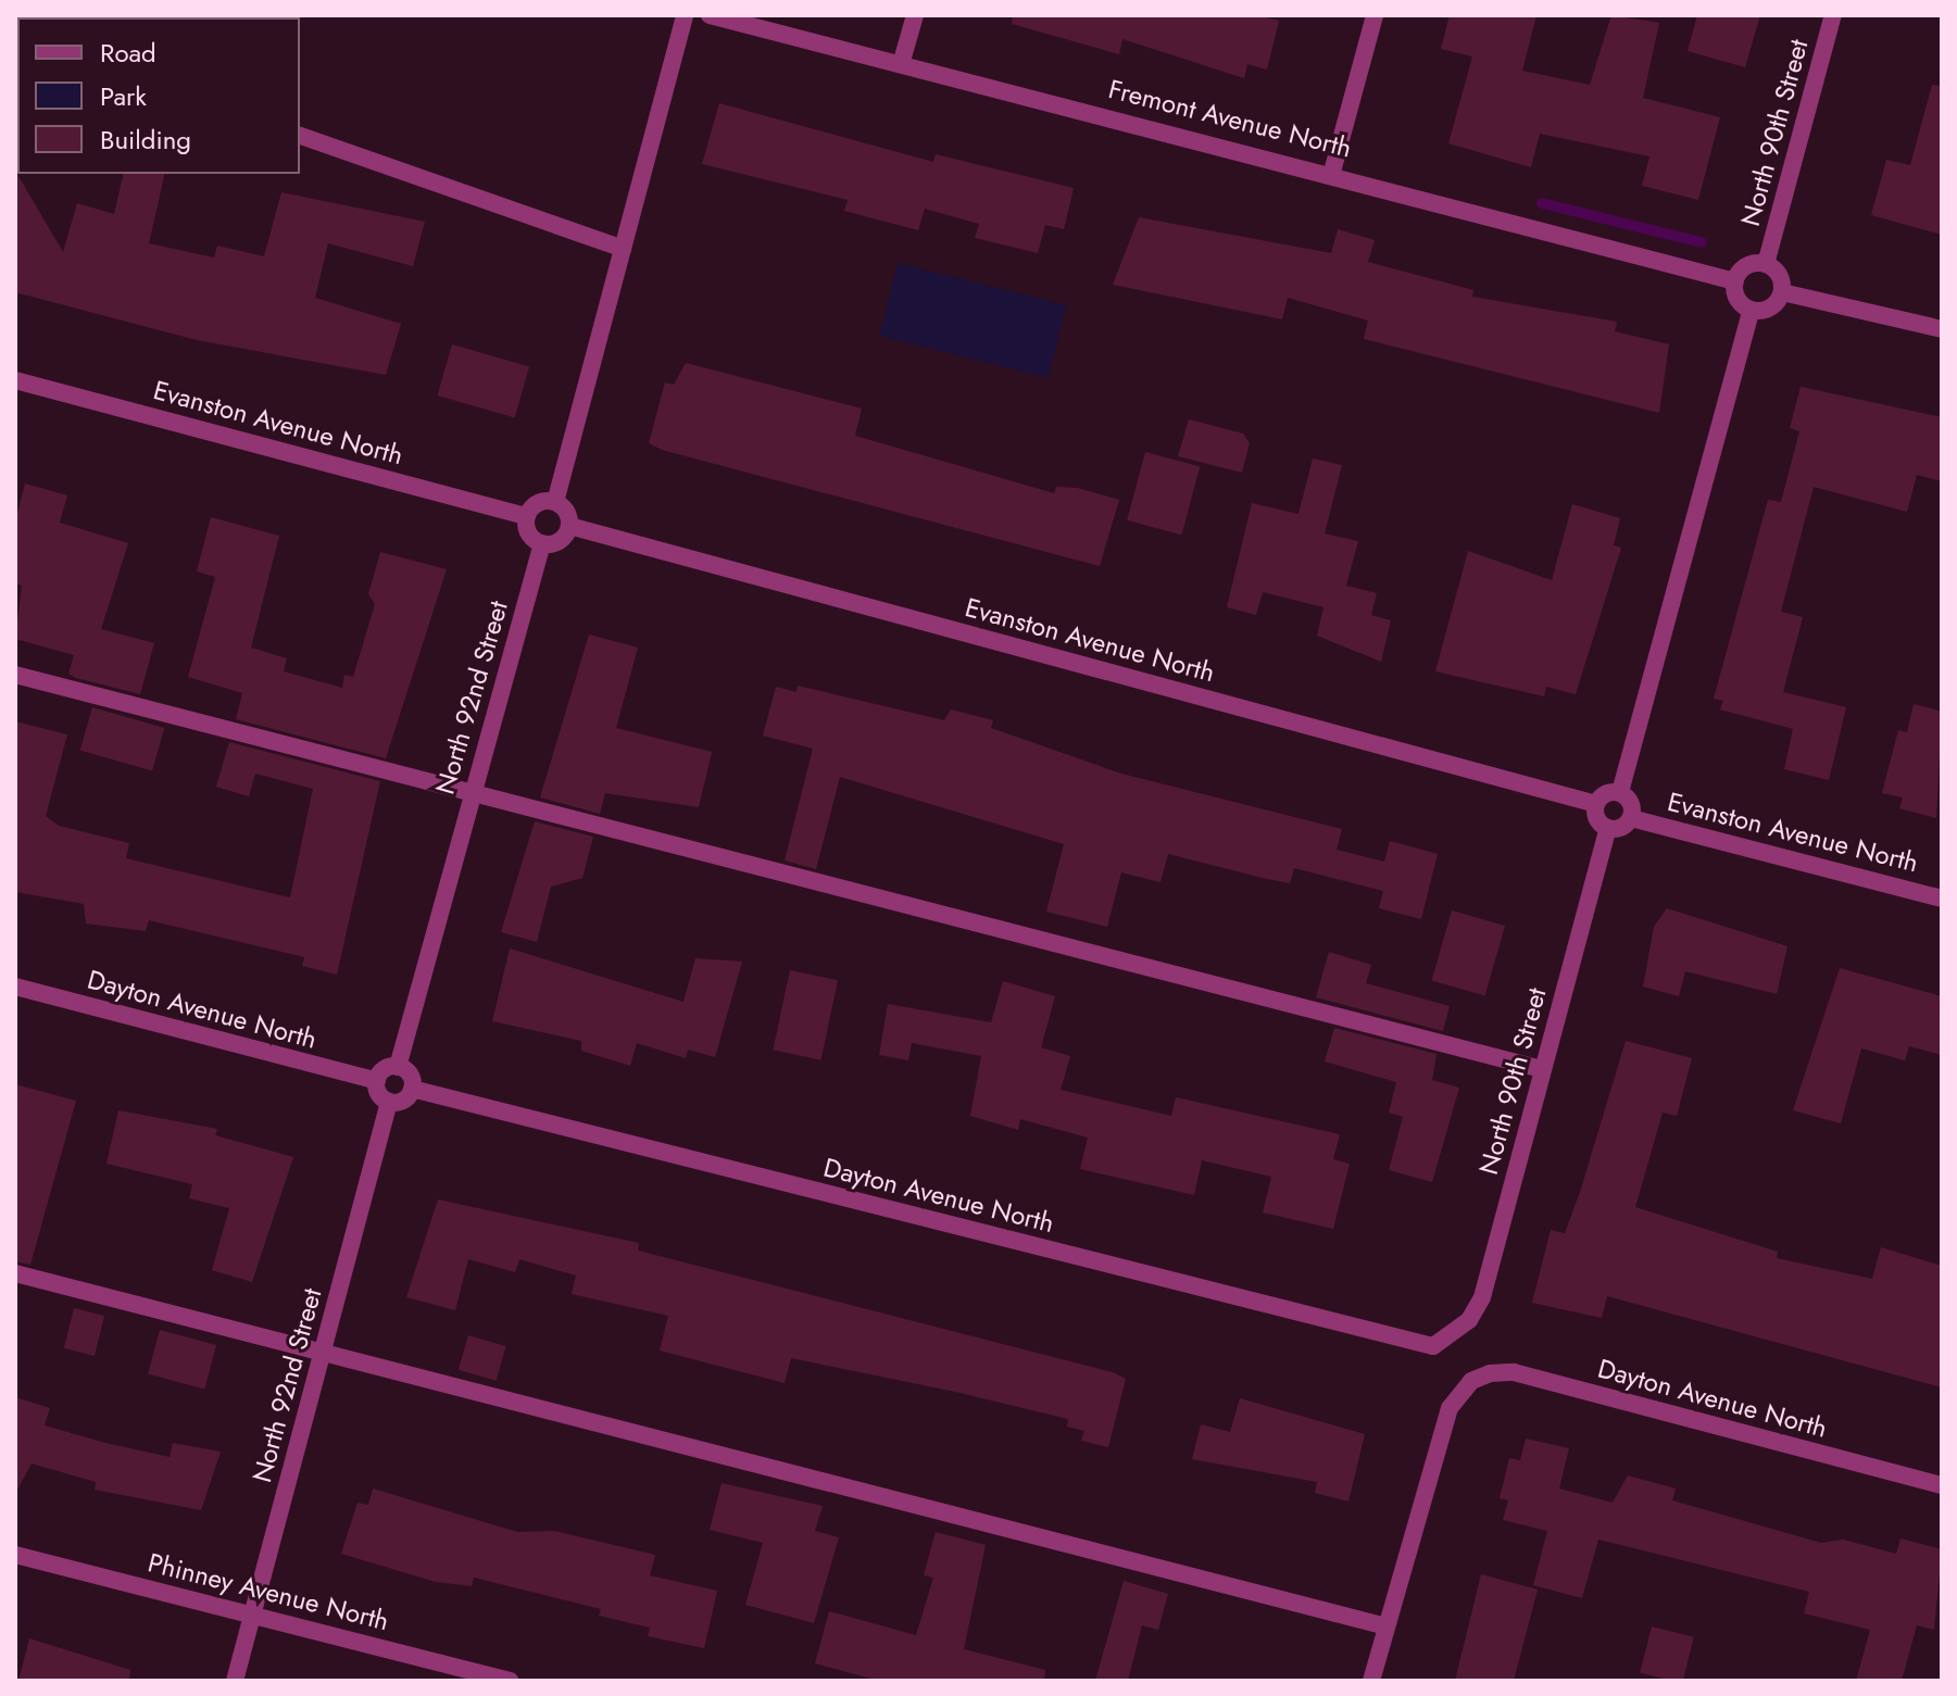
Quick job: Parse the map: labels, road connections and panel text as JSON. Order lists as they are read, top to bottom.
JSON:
{
  "streets": {
    "street": [
      "Fremont Avenue North",
      "North 90th Street",
      "Evanston Avenue North",
      "North 92nd Street",
      "Dayton Avenue North",
      "Phinney Avenue North"
    ]
  },
  "crossings": [
    ["Fremont Avenue North", "North 90th Street"],
    ["North 90th Street", "Dayton Avenue North"],
    ["Evanston Avenue North", "North 92nd Street"],
    ["North 92nd Street", "Phinney Avenue North"]
  ],
  "legend": ["Road", "Park", "Building"]
}
